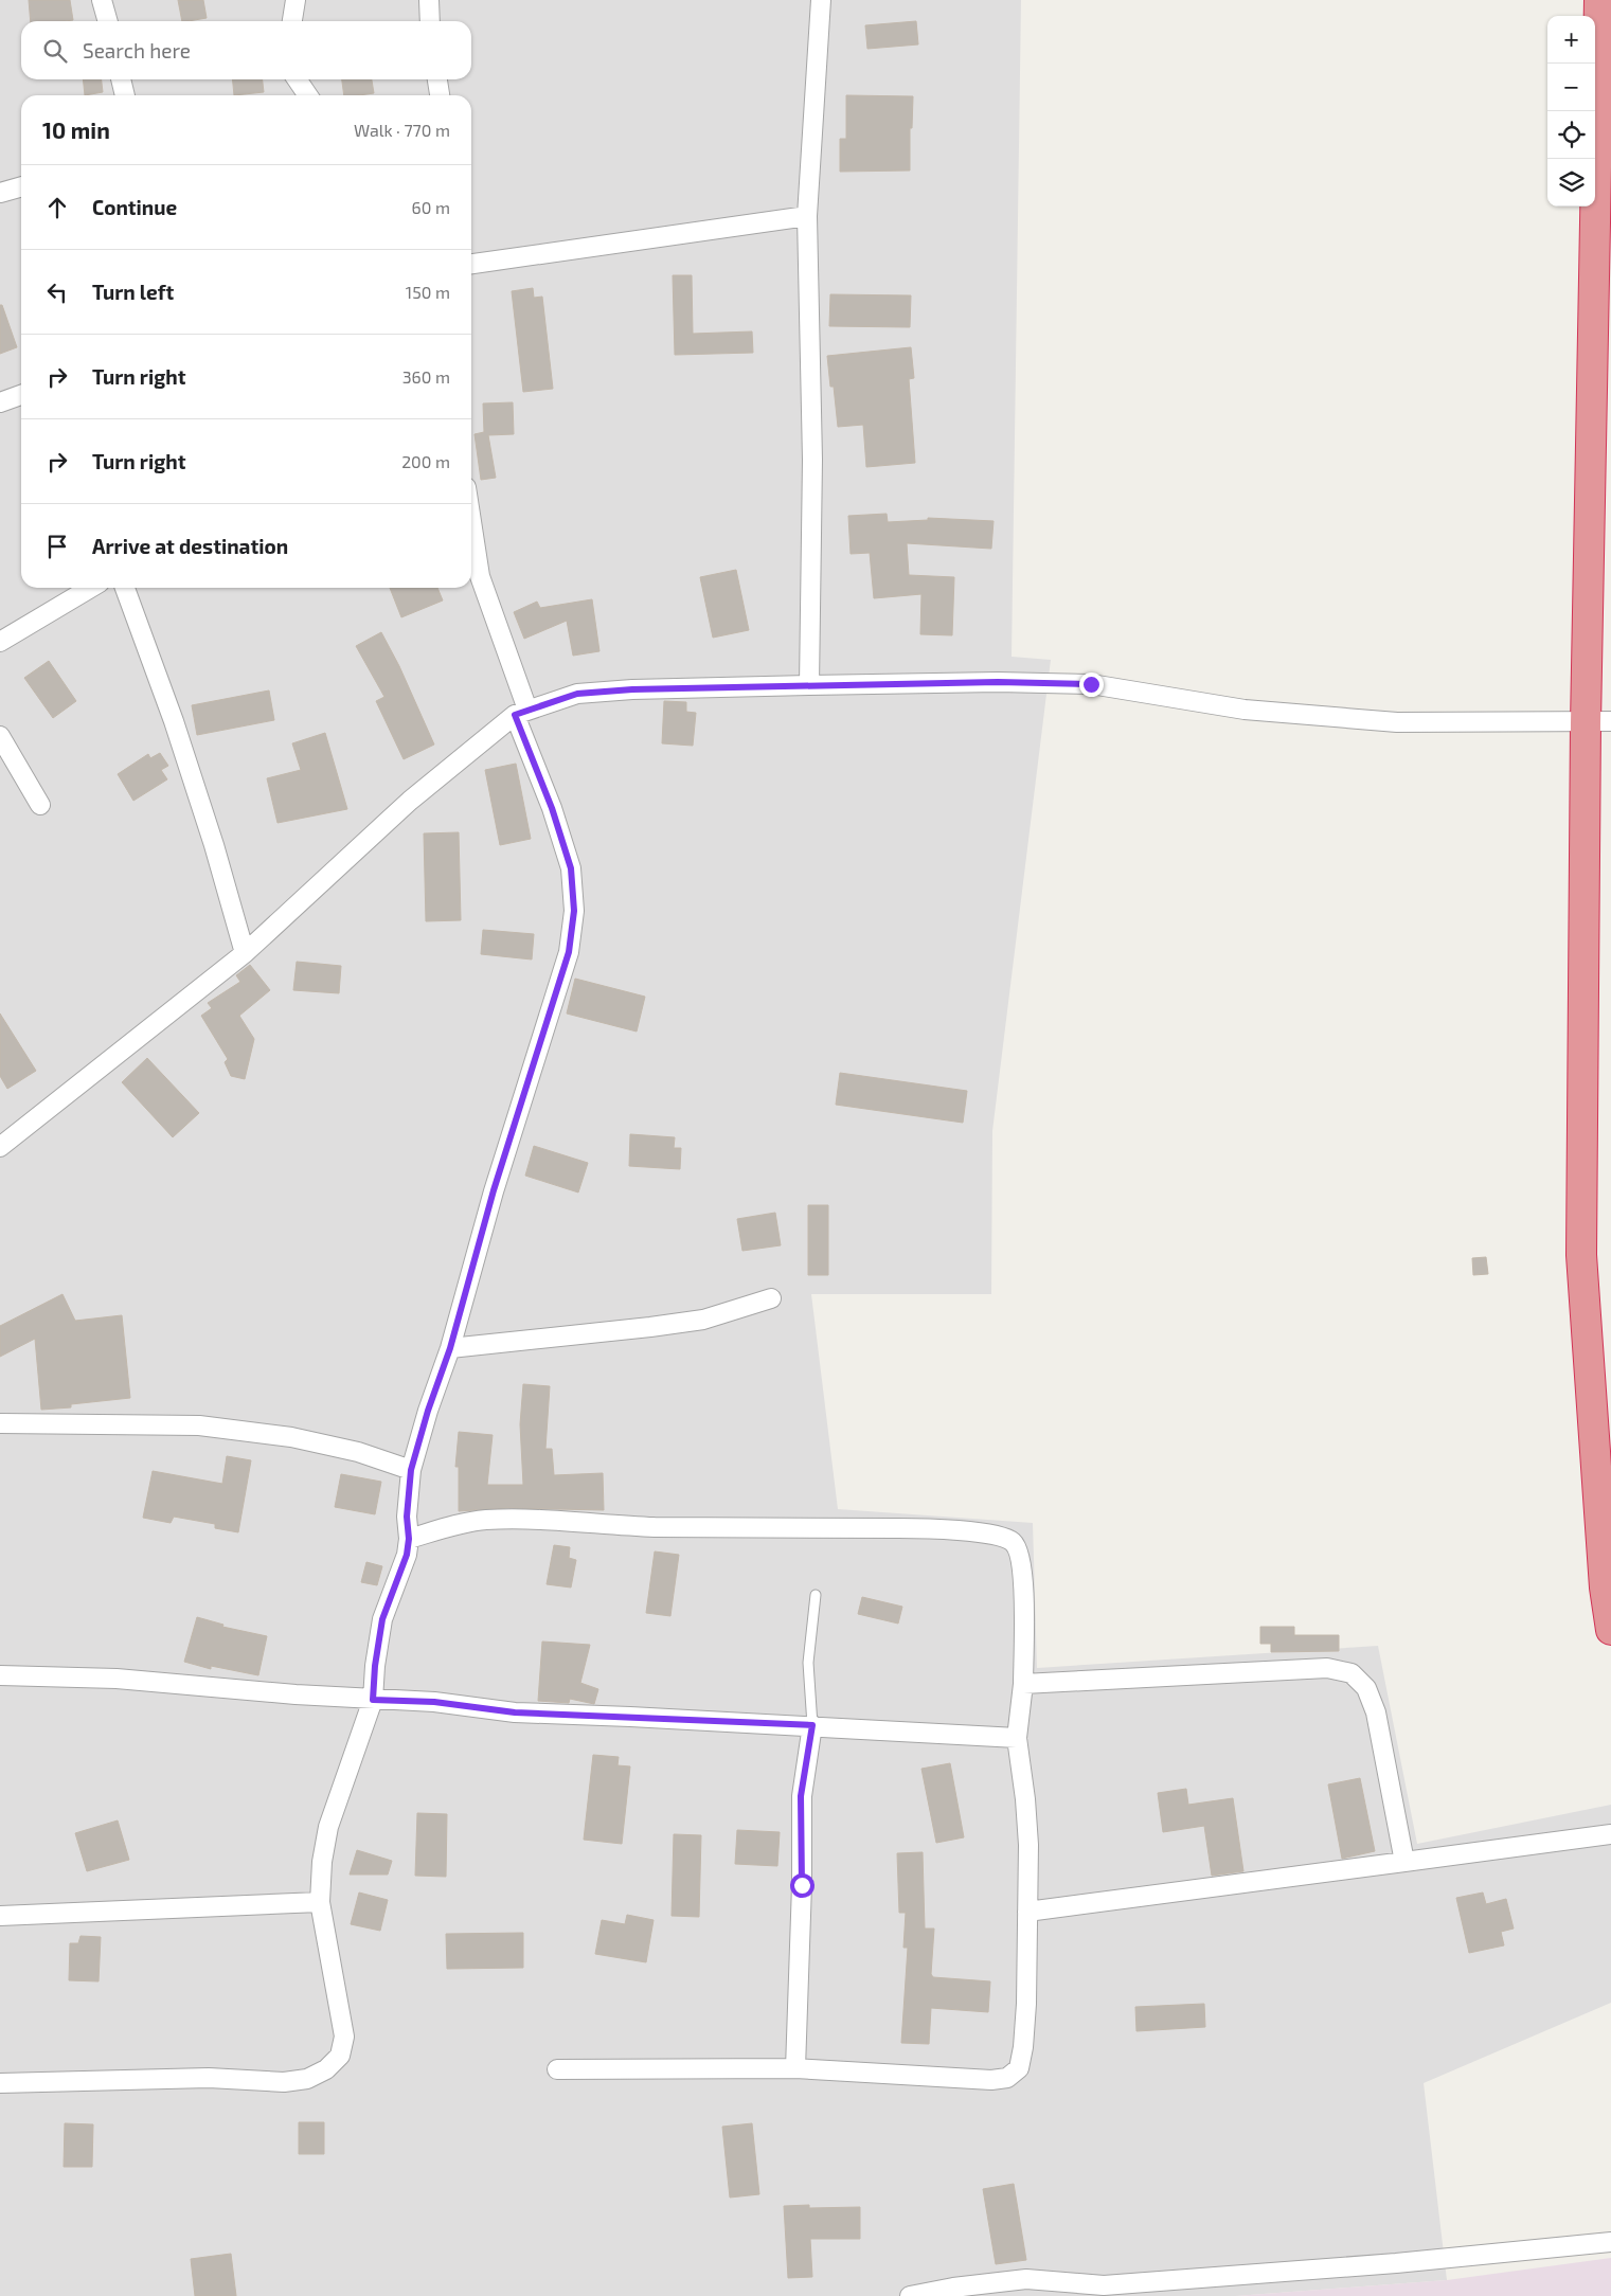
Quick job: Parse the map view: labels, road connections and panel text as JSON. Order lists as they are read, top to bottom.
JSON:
{
  "page": {
    "map_buttons": ["+", "−"],
    "search": "Search here",
    "heading": ["10 min", "Walk · 770 m"],
    "list": [
      ["Continue", "60 m"],
      ["Turn left", "150 m"],
      ["Turn right", "360 m"],
      ["Turn right", "200 m"],
      "Arrive at destination"
    ]
  }
}
